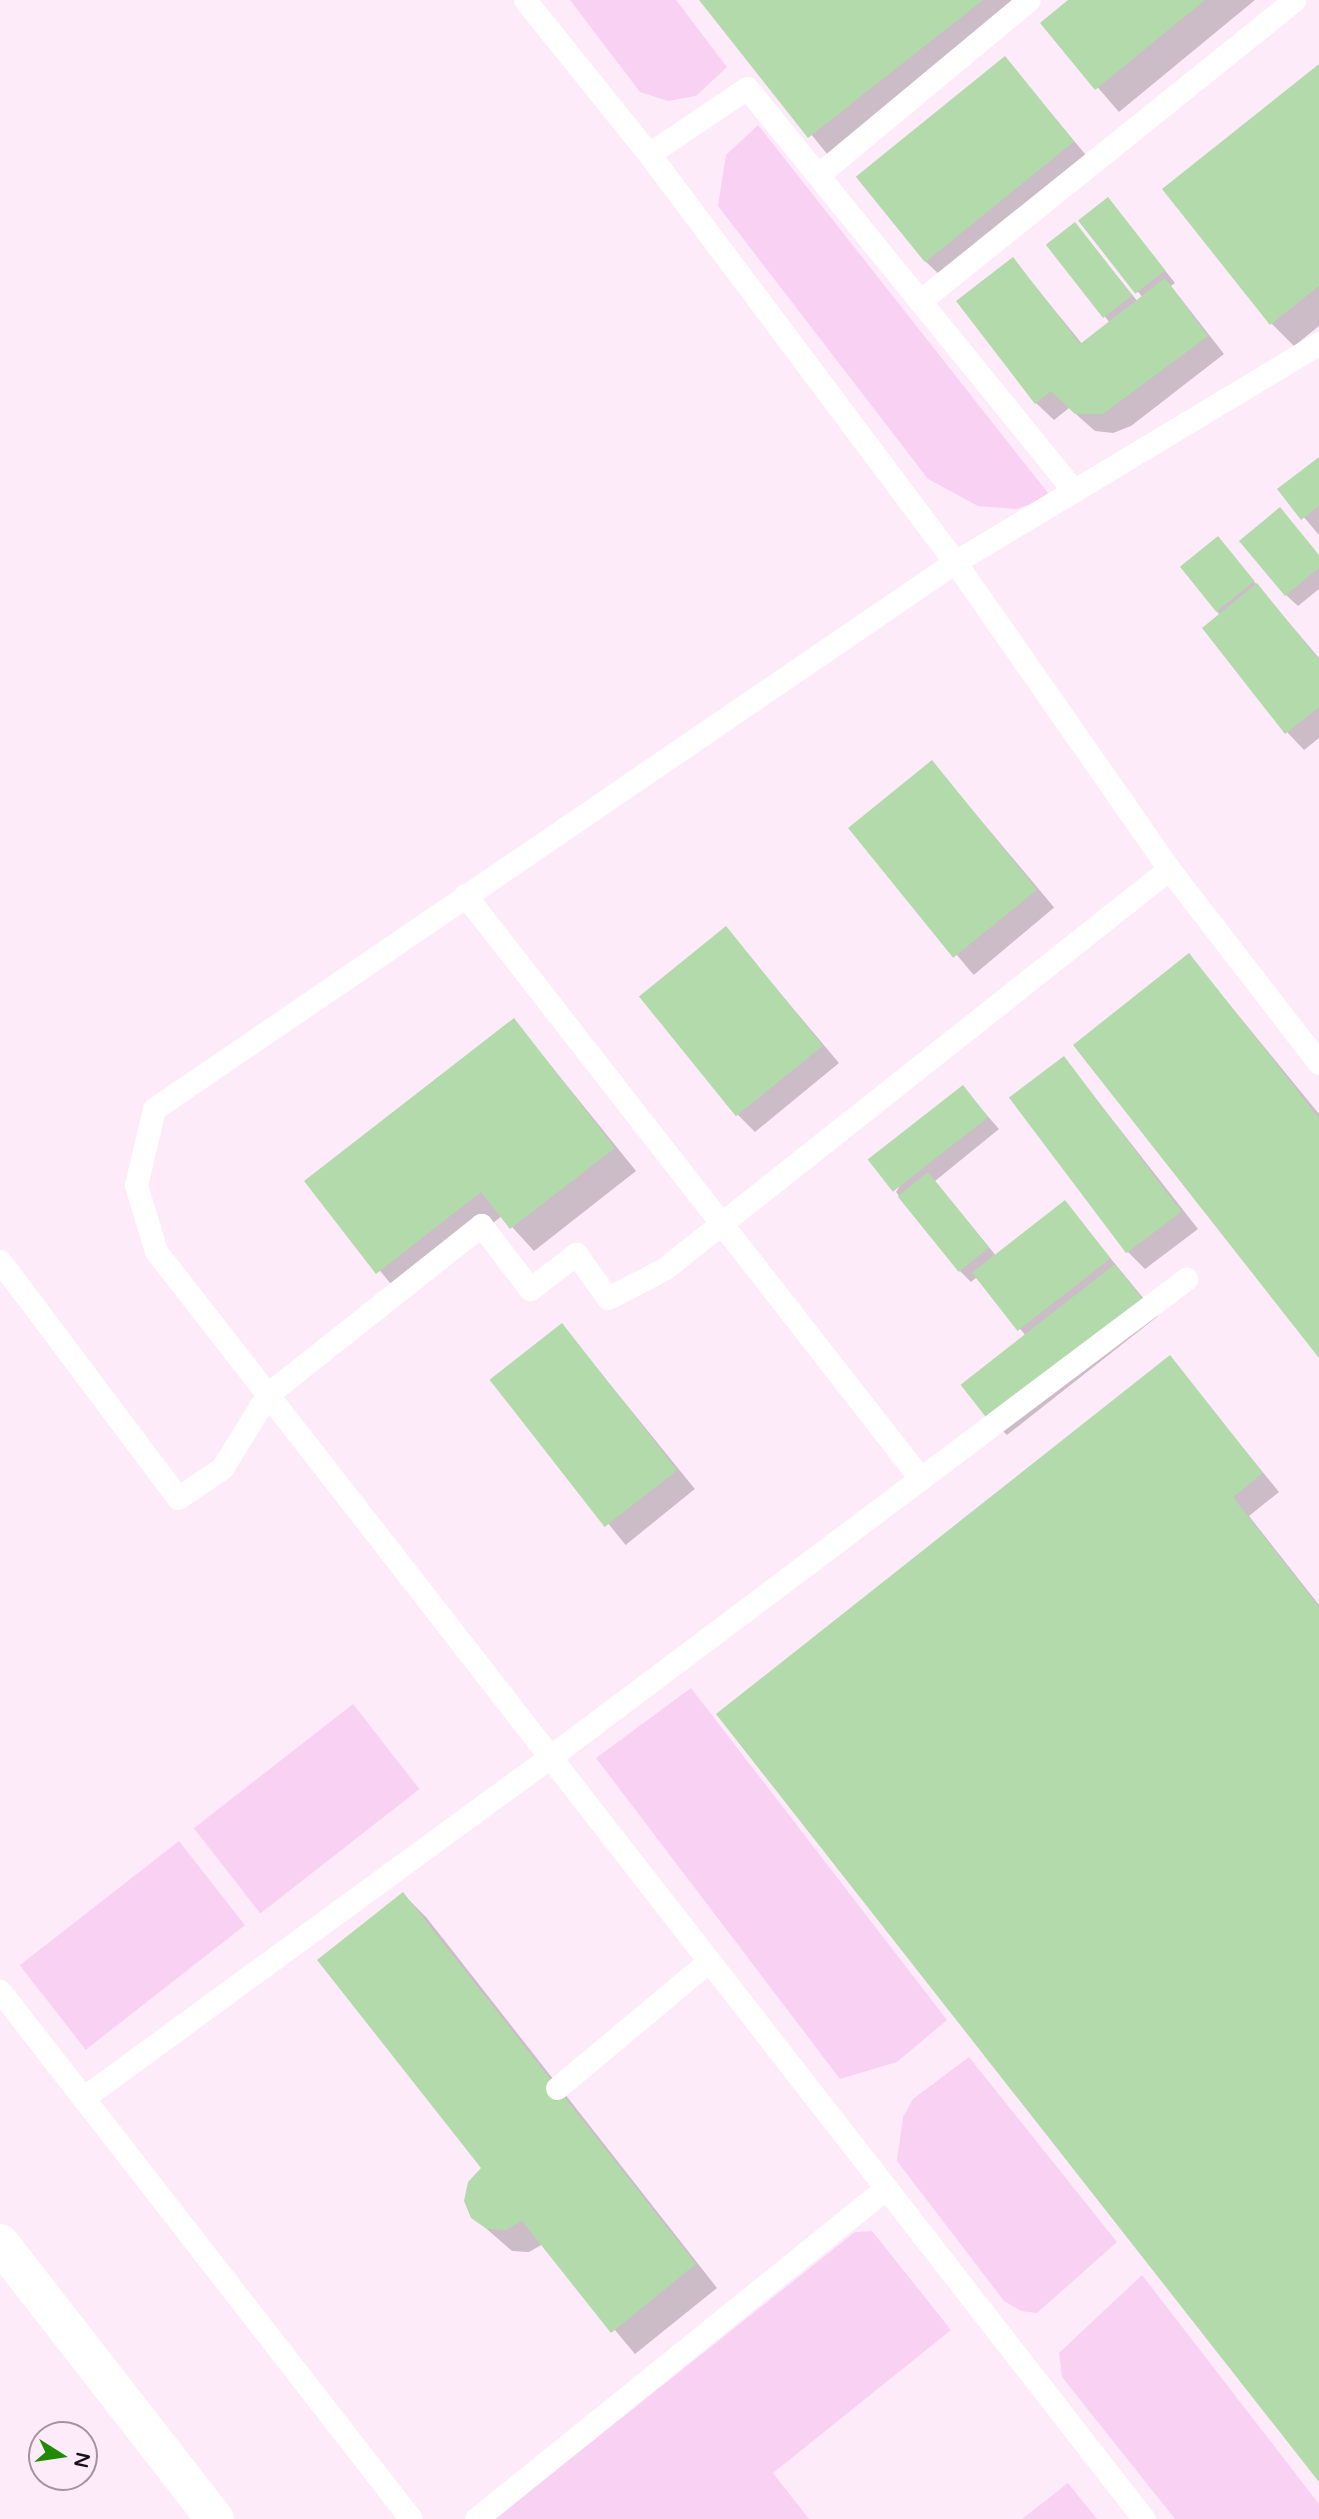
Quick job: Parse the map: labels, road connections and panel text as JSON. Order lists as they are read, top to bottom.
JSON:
{
  "north": "right"
}
